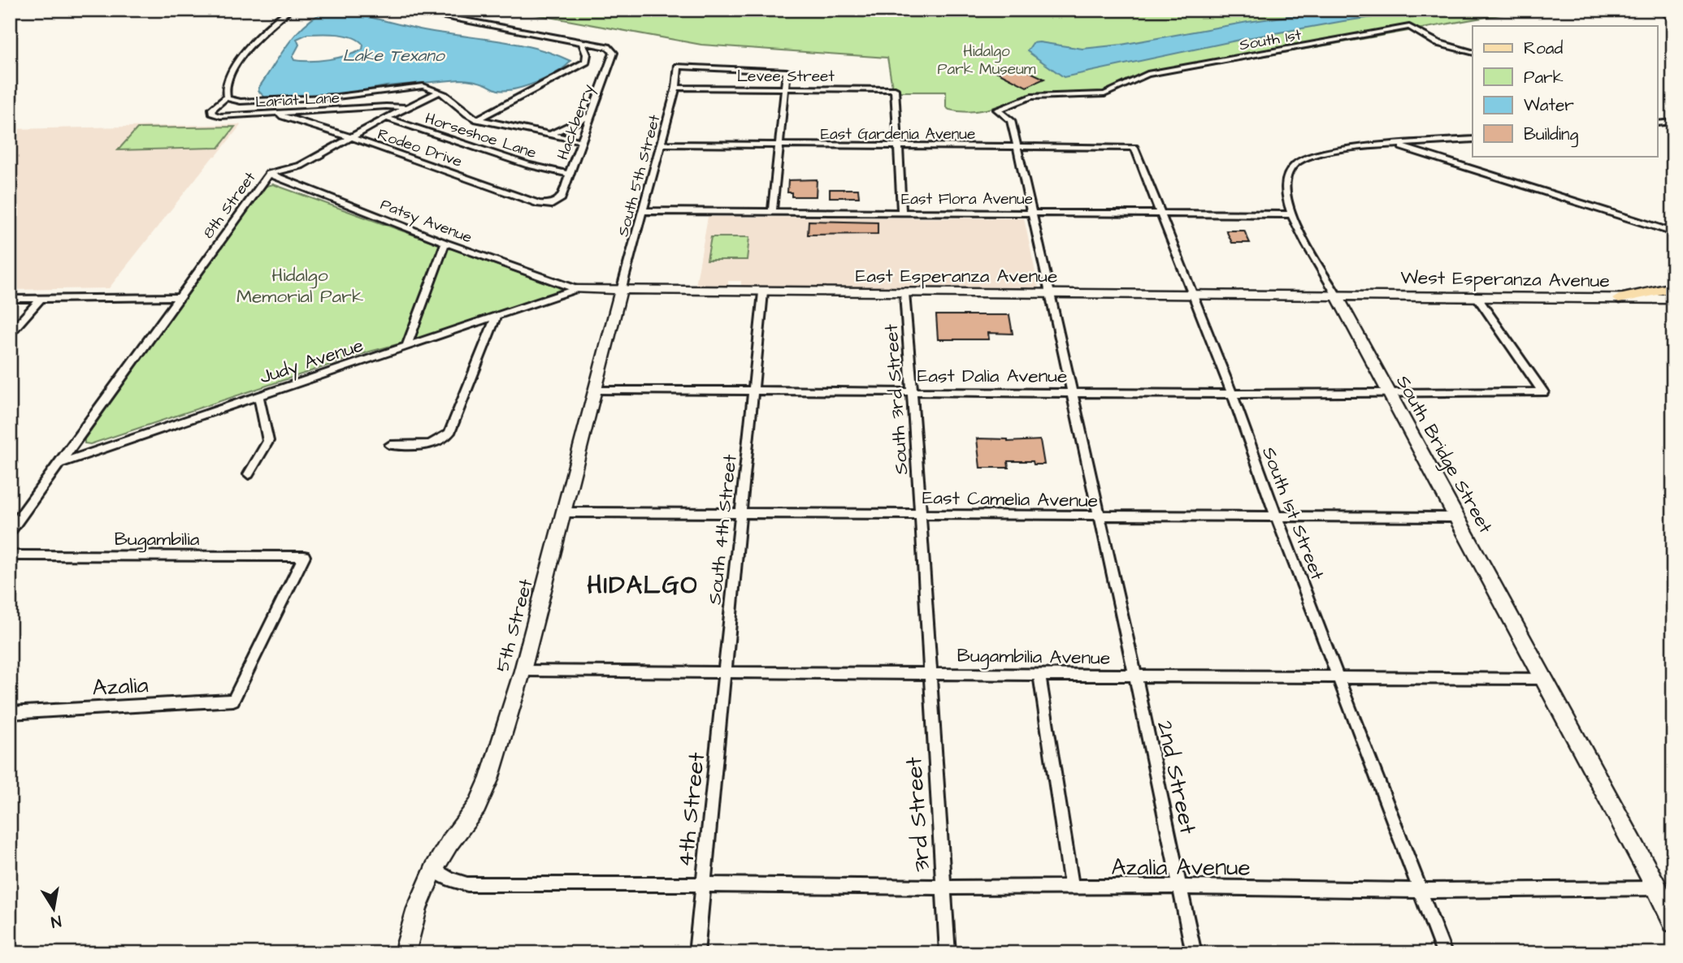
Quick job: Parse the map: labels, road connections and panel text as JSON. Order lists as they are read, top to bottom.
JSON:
{
  "streets": {
    "street": [
      "South 1st",
      "Levee Street",
      "Lariat Lane",
      "Hackberry",
      "East Gardenia Avenue",
      "Horseshoe Lane",
      "Rodeo Drive",
      "South 5th Street",
      "East Flora Avenue",
      "8th Street",
      "Patsy Avenue",
      "East Esperanza Avenue",
      "West Esperanza Avenue",
      "Judy Avenue",
      "East Dalia Avenue",
      "South 3rd Street",
      "South Bridge Street",
      "East Camelia Avenue",
      "South 1st Street",
      "South 4th Street",
      "Bugambilia",
      "5th Street",
      "Bugambilia Avenue",
      "Azalia",
      "2nd Street",
      "4th Street",
      "3rd Street",
      "Azalia Avenue"
    ]
  },
  "crossings": [
    ["Levee Street", "East Gardenia Avenue"],
    ["Levee Street", "South 5th Street"],
    ["Lariat Lane", "Rodeo Drive"],
    ["Lariat Lane", "8th Street"],
    ["Hackberry", "Horseshoe Lane"],
    ["Hackberry", "Rodeo Drive"],
    ["East Gardenia Avenue", "South 5th Street"],
    ["East Gardenia Avenue", "South 1st Street"],
    ["Horseshoe Lane", "8th Street"],
    ["Rodeo Drive", "8th Street"],
    ["South 5th Street", "East Flora Avenue"],
    ["South 5th Street", "East Esperanza Avenue"],
    ["South 5th Street", "5th Street"],
    ["East Flora Avenue", "South Bridge Street"],
    ["East Flora Avenue", "South 1st Street"],
    ["8th Street", "Patsy Avenue"],
    ["8th Street", "Judy Avenue"],
    ["Patsy Avenue", "East Esperanza Avenue"],
    ["Patsy Avenue", "Judy Avenue"],
    ["East Esperanza Avenue", "West Esperanza Avenue"],
    ["East Esperanza Avenue", "Judy Avenue"],
    ["East Esperanza Avenue", "South 3rd Street"],
    ["East Esperanza Avenue", "South Bridge Street"],
    ["East Esperanza Avenue", "South 1st Street"],
    ["East Esperanza Avenue", "5th Street"],
    ["West Esperanza Avenue", "South Bridge Street"],
    ["East Dalia Avenue", "South 3rd Street"],
    ["East Dalia Avenue", "South Bridge Street"],
    ["East Dalia Avenue", "South 1st Street"],
    ["East Dalia Avenue", "South 4th Street"],
    ["East Dalia Avenue", "5th Street"],
    ["South 3rd Street", "East Camelia Avenue"],
    ["South 3rd Street", "Bugambilia Avenue"],
    ["South 3rd Street", "3rd Street"],
    ["South Bridge Street", "East Camelia Avenue"],
    ["South Bridge Street", "Bugambilia Avenue"],
    ["South Bridge Street", "Azalia Avenue"],
    ["East Camelia Avenue", "South 1st Street"],
    ["East Camelia Avenue", "South 4th Street"],
    ["East Camelia Avenue", "5th Street"],
    ["South 1st Street", "Bugambilia Avenue"],
    ["South 1st Street", "Azalia Avenue"],
    ["South 4th Street", "Bugambilia Avenue"],
    ["South 4th Street", "4th Street"],
    ["Bugambilia", "Azalia"],
    ["5th Street", "Bugambilia Avenue"],
    ["5th Street", "Azalia Avenue"],
    ["Bugambilia Avenue", "2nd Street"],
    ["Bugambilia Avenue", "4th Street"],
    ["Bugambilia Avenue", "3rd Street"],
    ["2nd Street", "Azalia Avenue"],
    ["4th Street", "Azalia Avenue"],
    ["3rd Street", "Azalia Avenue"]
  ],
  "districts": ["HIDALGO"],
  "water": ["Lake Texano"],
  "parks": ["Hidalgo Park Museum", "Hidalgo Memorial Park"],
  "legend": [
    "Road",
    "Park",
    "Water",
    "Building"
  ],
  "north": "bottom"
}
